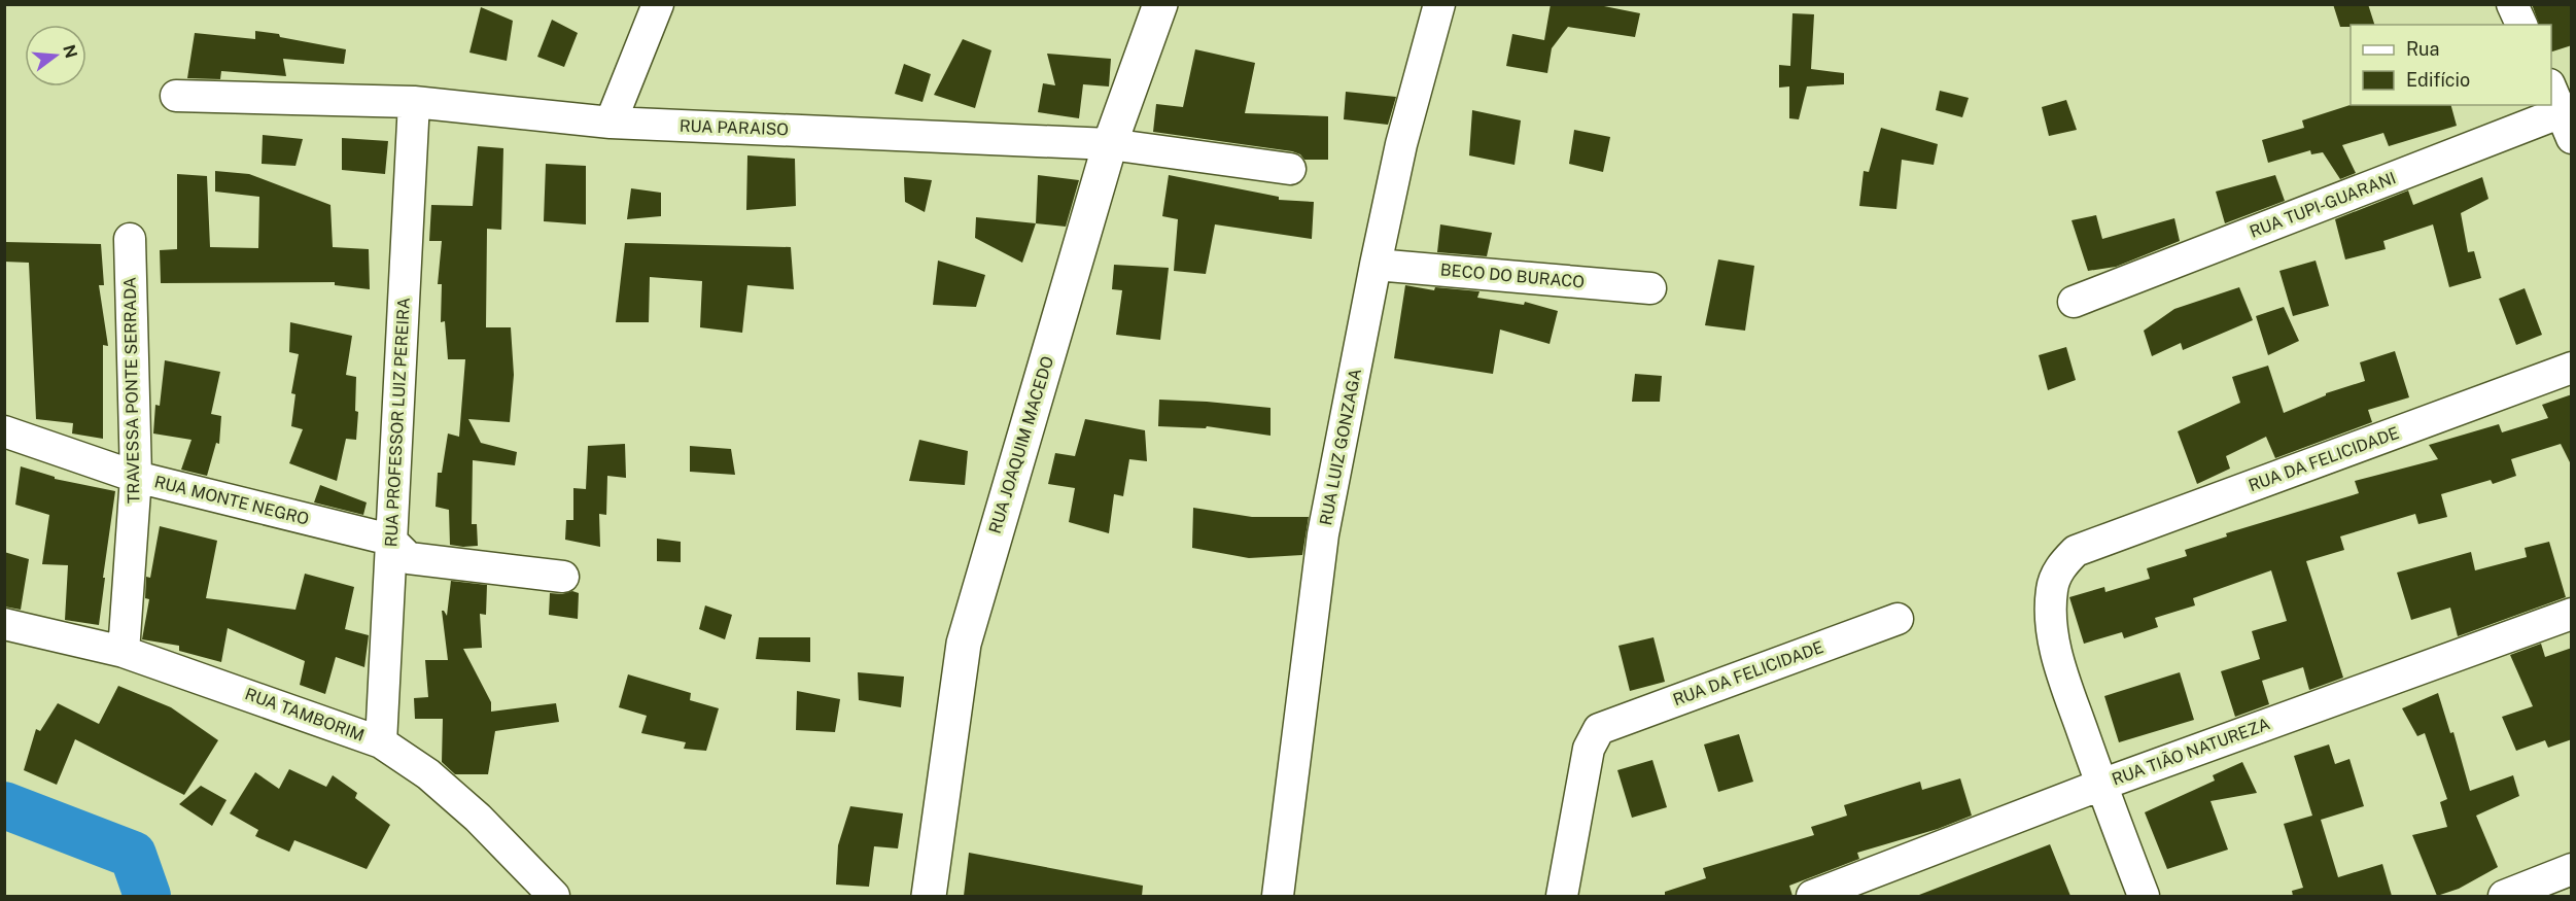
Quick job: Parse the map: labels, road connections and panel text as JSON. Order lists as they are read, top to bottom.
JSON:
{
  "streets": {
    "street": [
      "RUA PARAISO",
      "RUA TUPI-GUARANI",
      "BECO DO BURACO",
      "TRAVESSA PONTE SERRADA",
      "RUA PROFESSOR LUIZ PEREIRA",
      "RUA JOAQUIM MACEDO",
      "RUA LUIZ GONZAGA",
      "RUA DA FELICIDADE",
      "RUA MONTE NEGRO",
      "RUA TAMBORIM",
      "RUA TIÃO NATUREZA"
    ]
  },
  "crossings": [
    ["RUA PARAISO", "RUA PROFESSOR LUIZ PEREIRA"],
    ["RUA PARAISO", "RUA JOAQUIM MACEDO"],
    ["BECO DO BURACO", "RUA LUIZ GONZAGA"],
    ["TRAVESSA PONTE SERRADA", "RUA MONTE NEGRO"],
    ["TRAVESSA PONTE SERRADA", "RUA TAMBORIM"],
    ["RUA PROFESSOR LUIZ PEREIRA", "RUA MONTE NEGRO"],
    ["RUA PROFESSOR LUIZ PEREIRA", "RUA TAMBORIM"],
    ["RUA DA FELICIDADE", "RUA TIÃO NATUREZA"]
  ],
  "legend": ["Rua", "Edifício"],
  "north": "right"
}
